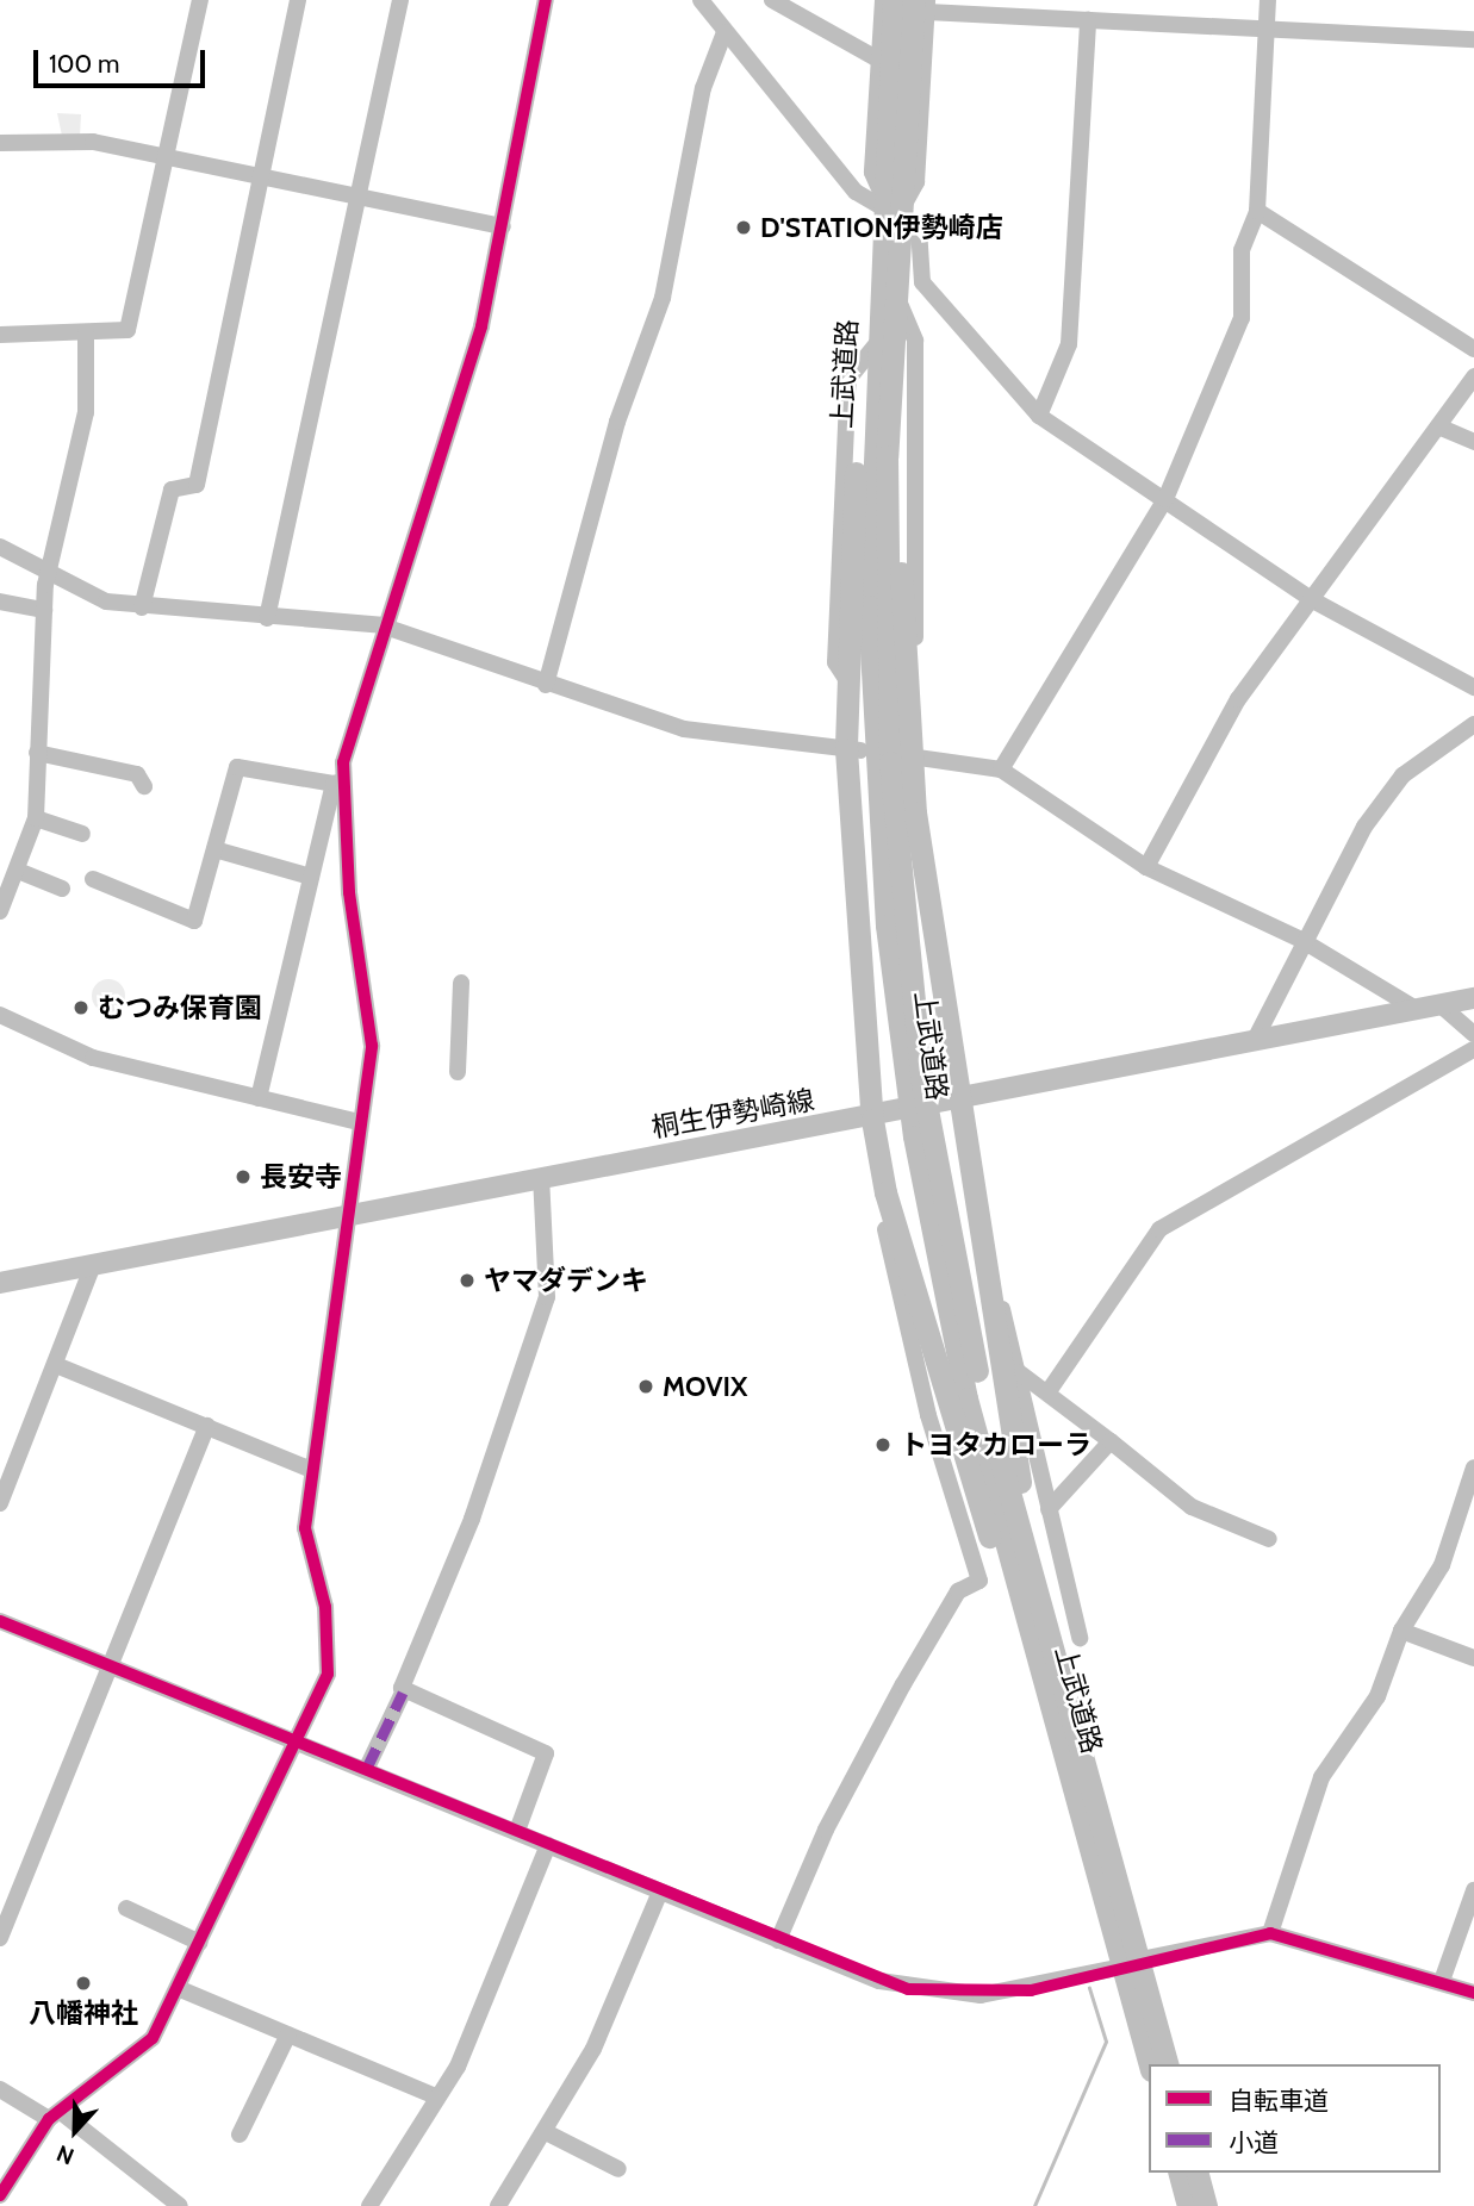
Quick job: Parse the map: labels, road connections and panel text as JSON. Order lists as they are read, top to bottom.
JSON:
{
  "streets": {
    "highway": ["上武道路"],
    "main road": ["桐生伊勢崎線"]
  },
  "places": [
    "D'STATION伊勢崎店",
    "むつみ保育園",
    "長安寺",
    "ヤマダデンキ",
    "MOVIX",
    "トヨタカローラ",
    "八幡神社"
  ],
  "legend": ["自転車道", "小道"],
  "scale_bar": "100 m",
  "north": "bottom"
}
